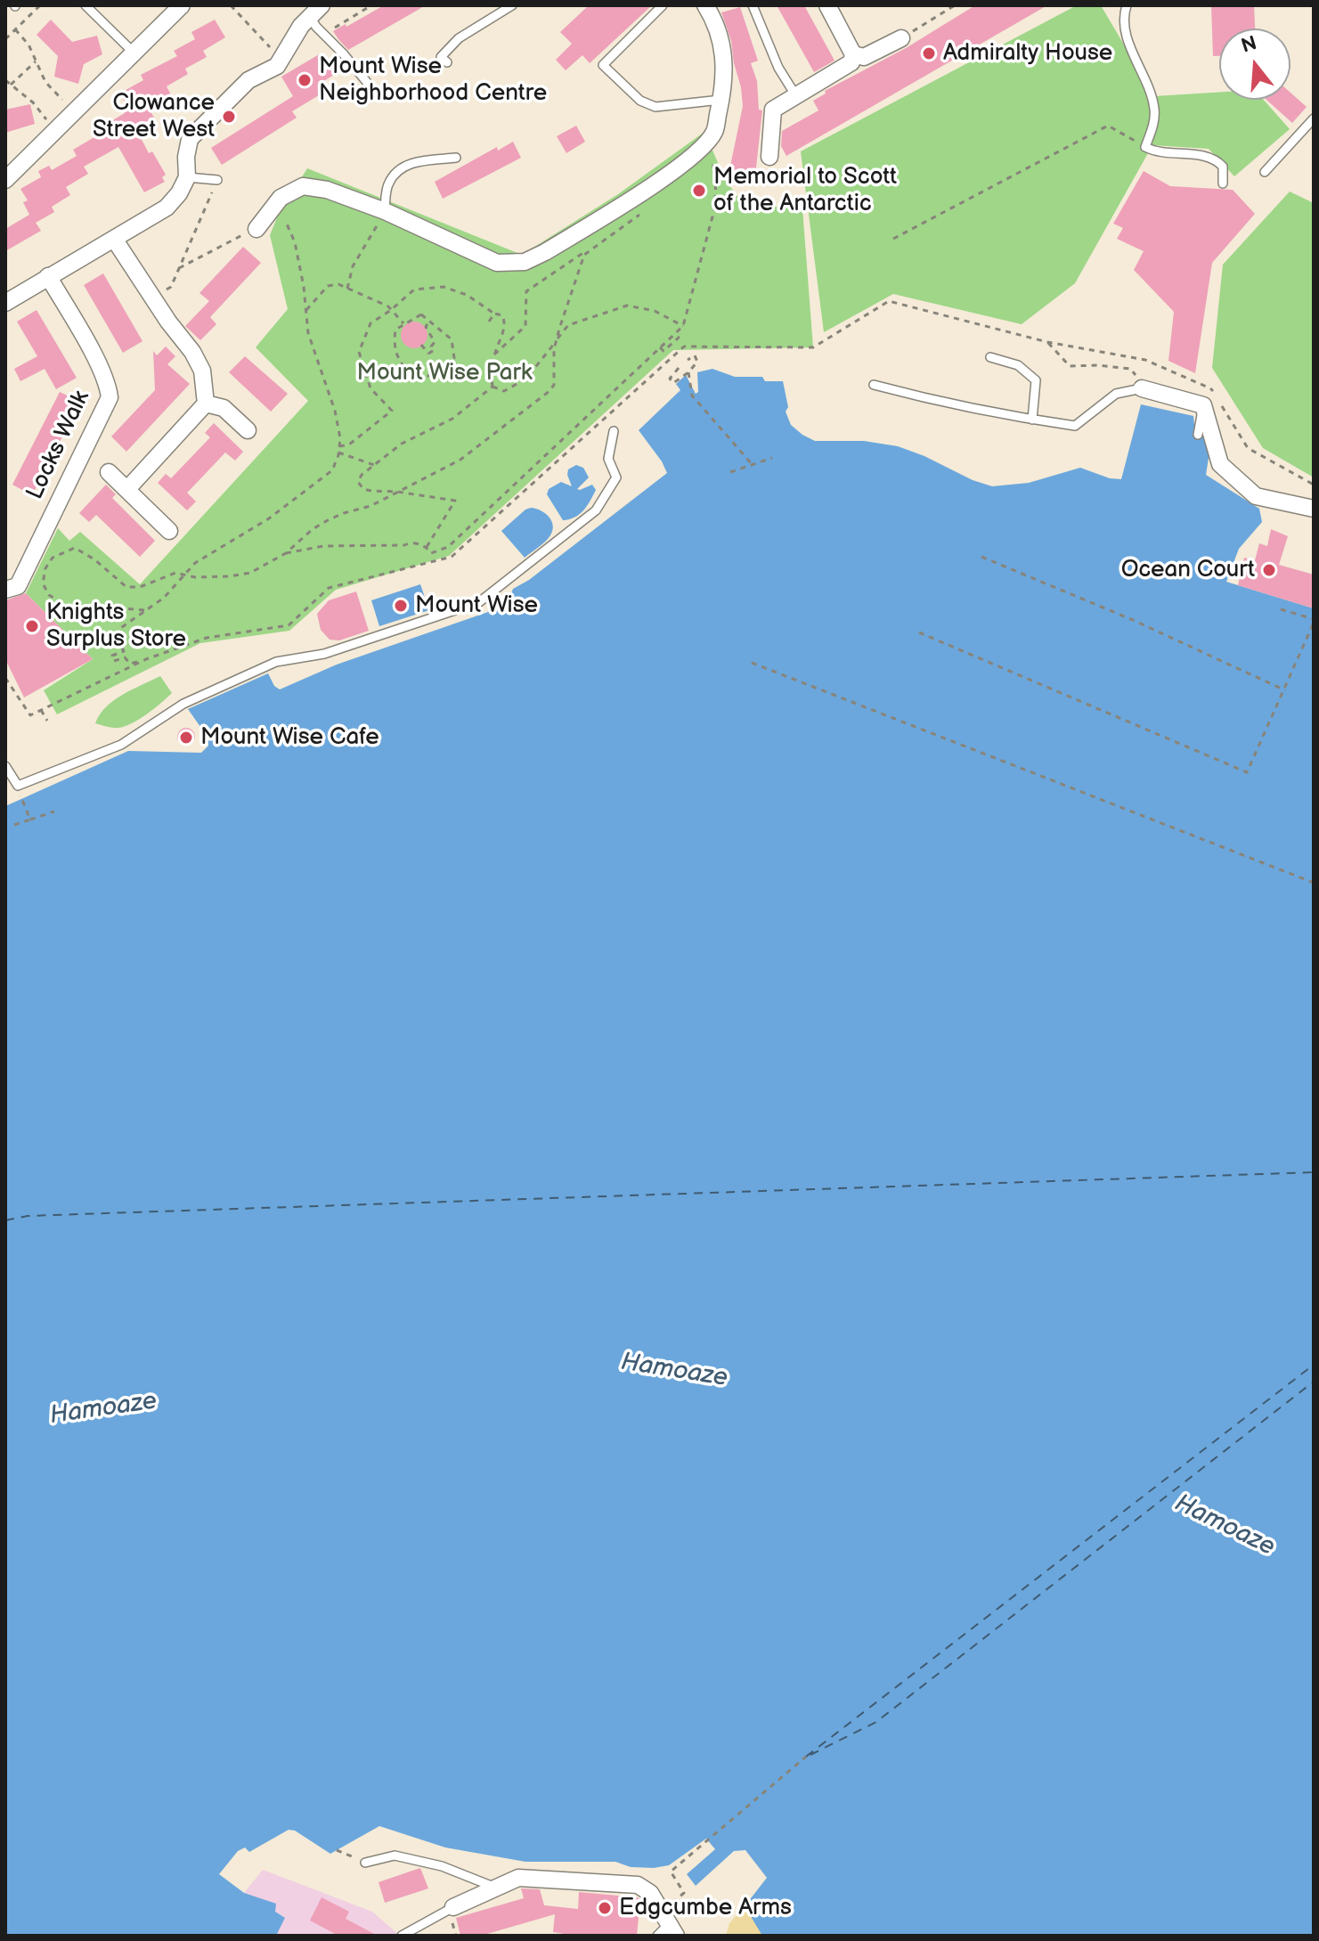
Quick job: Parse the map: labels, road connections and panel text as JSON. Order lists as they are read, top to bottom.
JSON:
{
  "streets": {
    "street": ["Locks Walk"]
  },
  "water": ["Hamoaze"],
  "parks": ["Mount Wise Park"],
  "places": [
    "Admiralty House",
    "Mount Wise Neighborhood Centre",
    "Clowance Street West",
    "Memorial to Scott of the Antarctic",
    "Ocean Court",
    "Mount Wise",
    "Knights Surplus Store",
    "Mount Wise Cafe",
    "Edgcumbe Arms"
  ],
  "north": "top"
}
